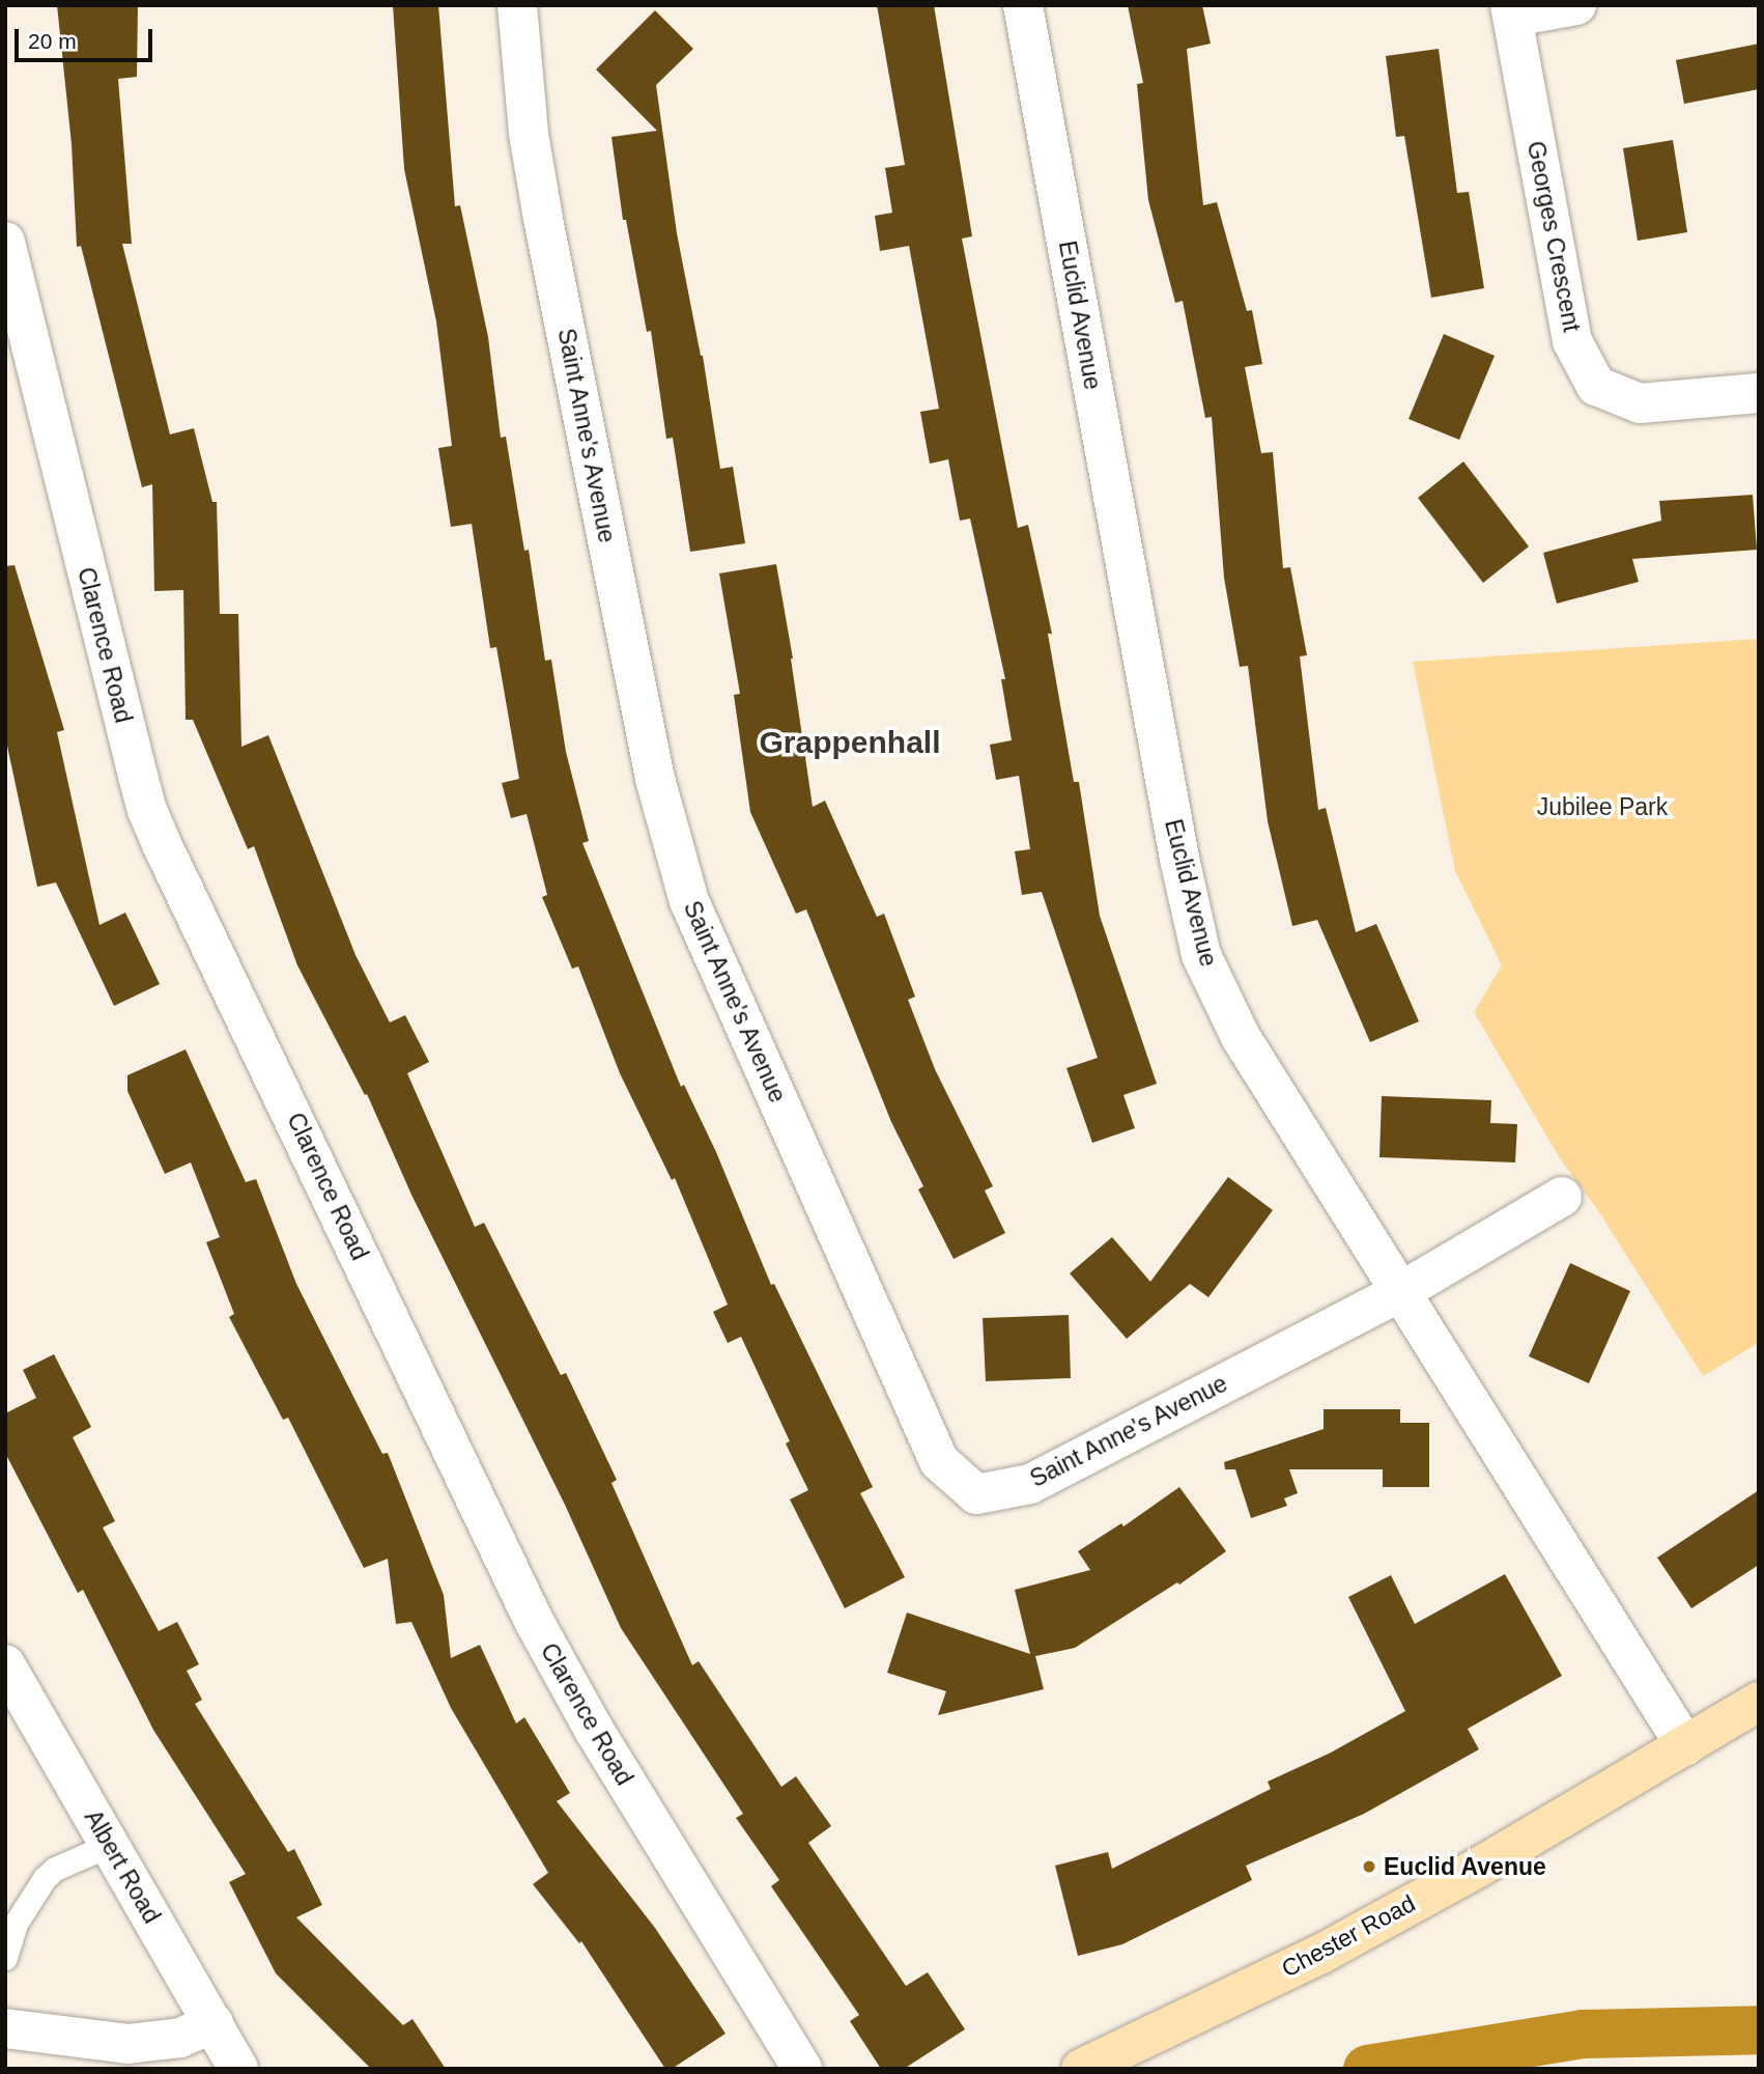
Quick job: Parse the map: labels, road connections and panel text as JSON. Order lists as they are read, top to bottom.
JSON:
{
  "streets": {
    "main road": ["Chester Road"],
    "street": [
      "Georges Crescent",
      "Euclid Avenue",
      "Saint Anne's Avenue",
      "Clarence Road",
      "Albert Road"
    ]
  },
  "crossings": [
    ["Euclid Avenue", "Saint Anne's Avenue"],
    ["Euclid Avenue", "Chester Road"]
  ],
  "districts": ["Grappenhall"],
  "parks": ["Jubilee Park"],
  "places": ["Euclid Avenue"],
  "scale_bar": "20 m"
}
